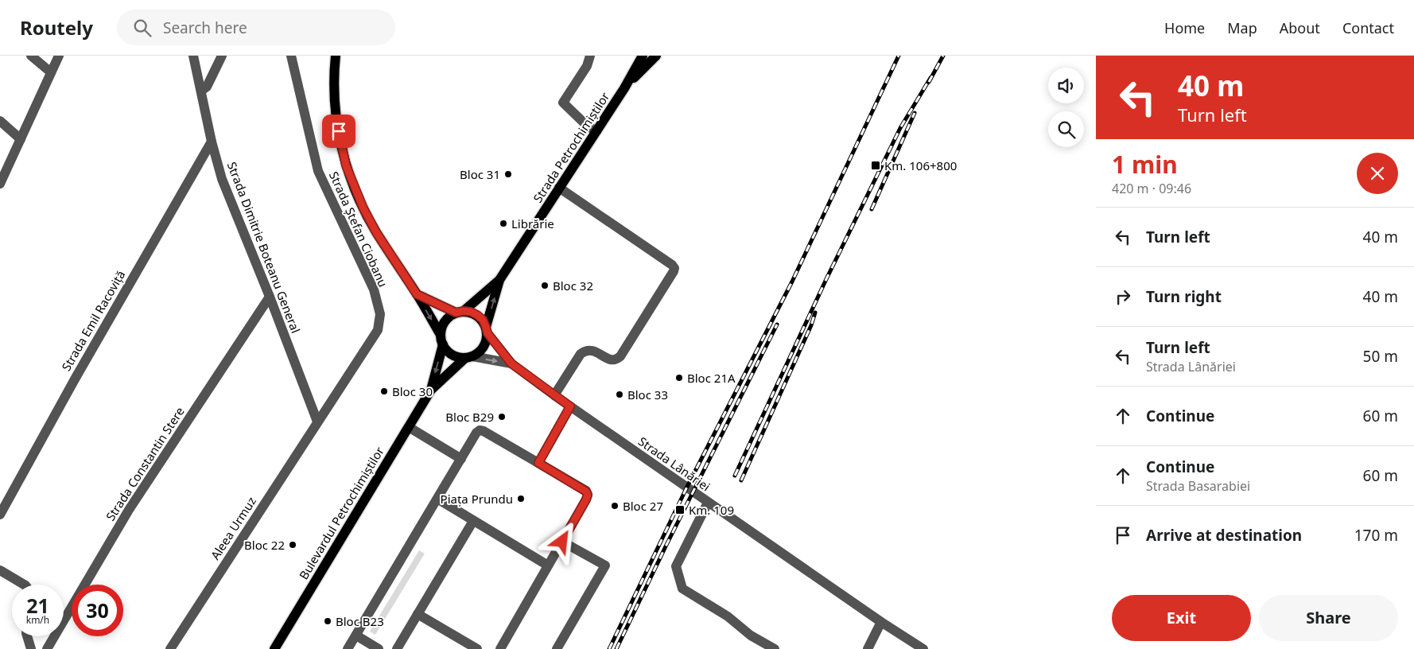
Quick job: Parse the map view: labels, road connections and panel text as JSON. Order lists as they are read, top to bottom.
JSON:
{
  "streets": {
    "main road": ["Strada Petrochimiștilor", "Bulevardul Petrochimiștilor"],
    "street": [
      "Strada Ștefan Ciobanu",
      "Strada Dimitrie Boteanu General",
      "Strada Emil Racoviță",
      "Strada Constantin Stere",
      "Strada Lânăriei",
      "Aleea Urmuz"
    ]
  },
  "crossings": [
    ["Strada Petrochimiștilor", "Bulevardul Petrochimiștilor"],
    ["Strada Ștefan Ciobanu", "Strada Dimitrie Boteanu General"],
    ["Strada Ștefan Ciobanu", "Aleea Urmuz"],
    ["Strada Dimitrie Boteanu General", "Strada Emil Racoviță"],
    ["Strada Dimitrie Boteanu General", "Strada Constantin Stere"],
    ["Strada Dimitrie Boteanu General", "Aleea Urmuz"]
  ],
  "places": {
    "transit": ["Km. 106+800", "Km. 109"],
    "other": [
      "Bloc 31",
      "Librărie",
      "Bloc 32",
      "Bloc 21A",
      "Bloc 30",
      "Bloc 33",
      "Bloc B29",
      "Piața Prundu",
      "Bloc 27",
      "Bloc 22",
      "Bloc B23"
    ]
  },
  "page": {
    "header": "Routely",
    "search": "Search here",
    "nav": [
      "Home",
      "Map",
      "About",
      "Contact"
    ],
    "turn": ["40 m", "Turn left"],
    "heading": ["1 min", "420 m · 09:46"],
    "list": [
      {
        "name": "Turn left",
        "value": "40 m"
      },
      {
        "name": "Turn right",
        "value": "40 m"
      },
      {
        "name": "Turn left",
        "note": "Strada Lânăriei",
        "value": "50 m"
      },
      {
        "name": "Continue",
        "value": "60 m"
      },
      {
        "name": "Continue",
        "note": "Strada Basarabiei",
        "value": "60 m"
      },
      {
        "name": "Arrive at destination",
        "value": "170 m"
      }
    ],
    "speed": "21 km/h",
    "limit": "30",
    "buttons": ["Exit", "Share"]
  }
}
